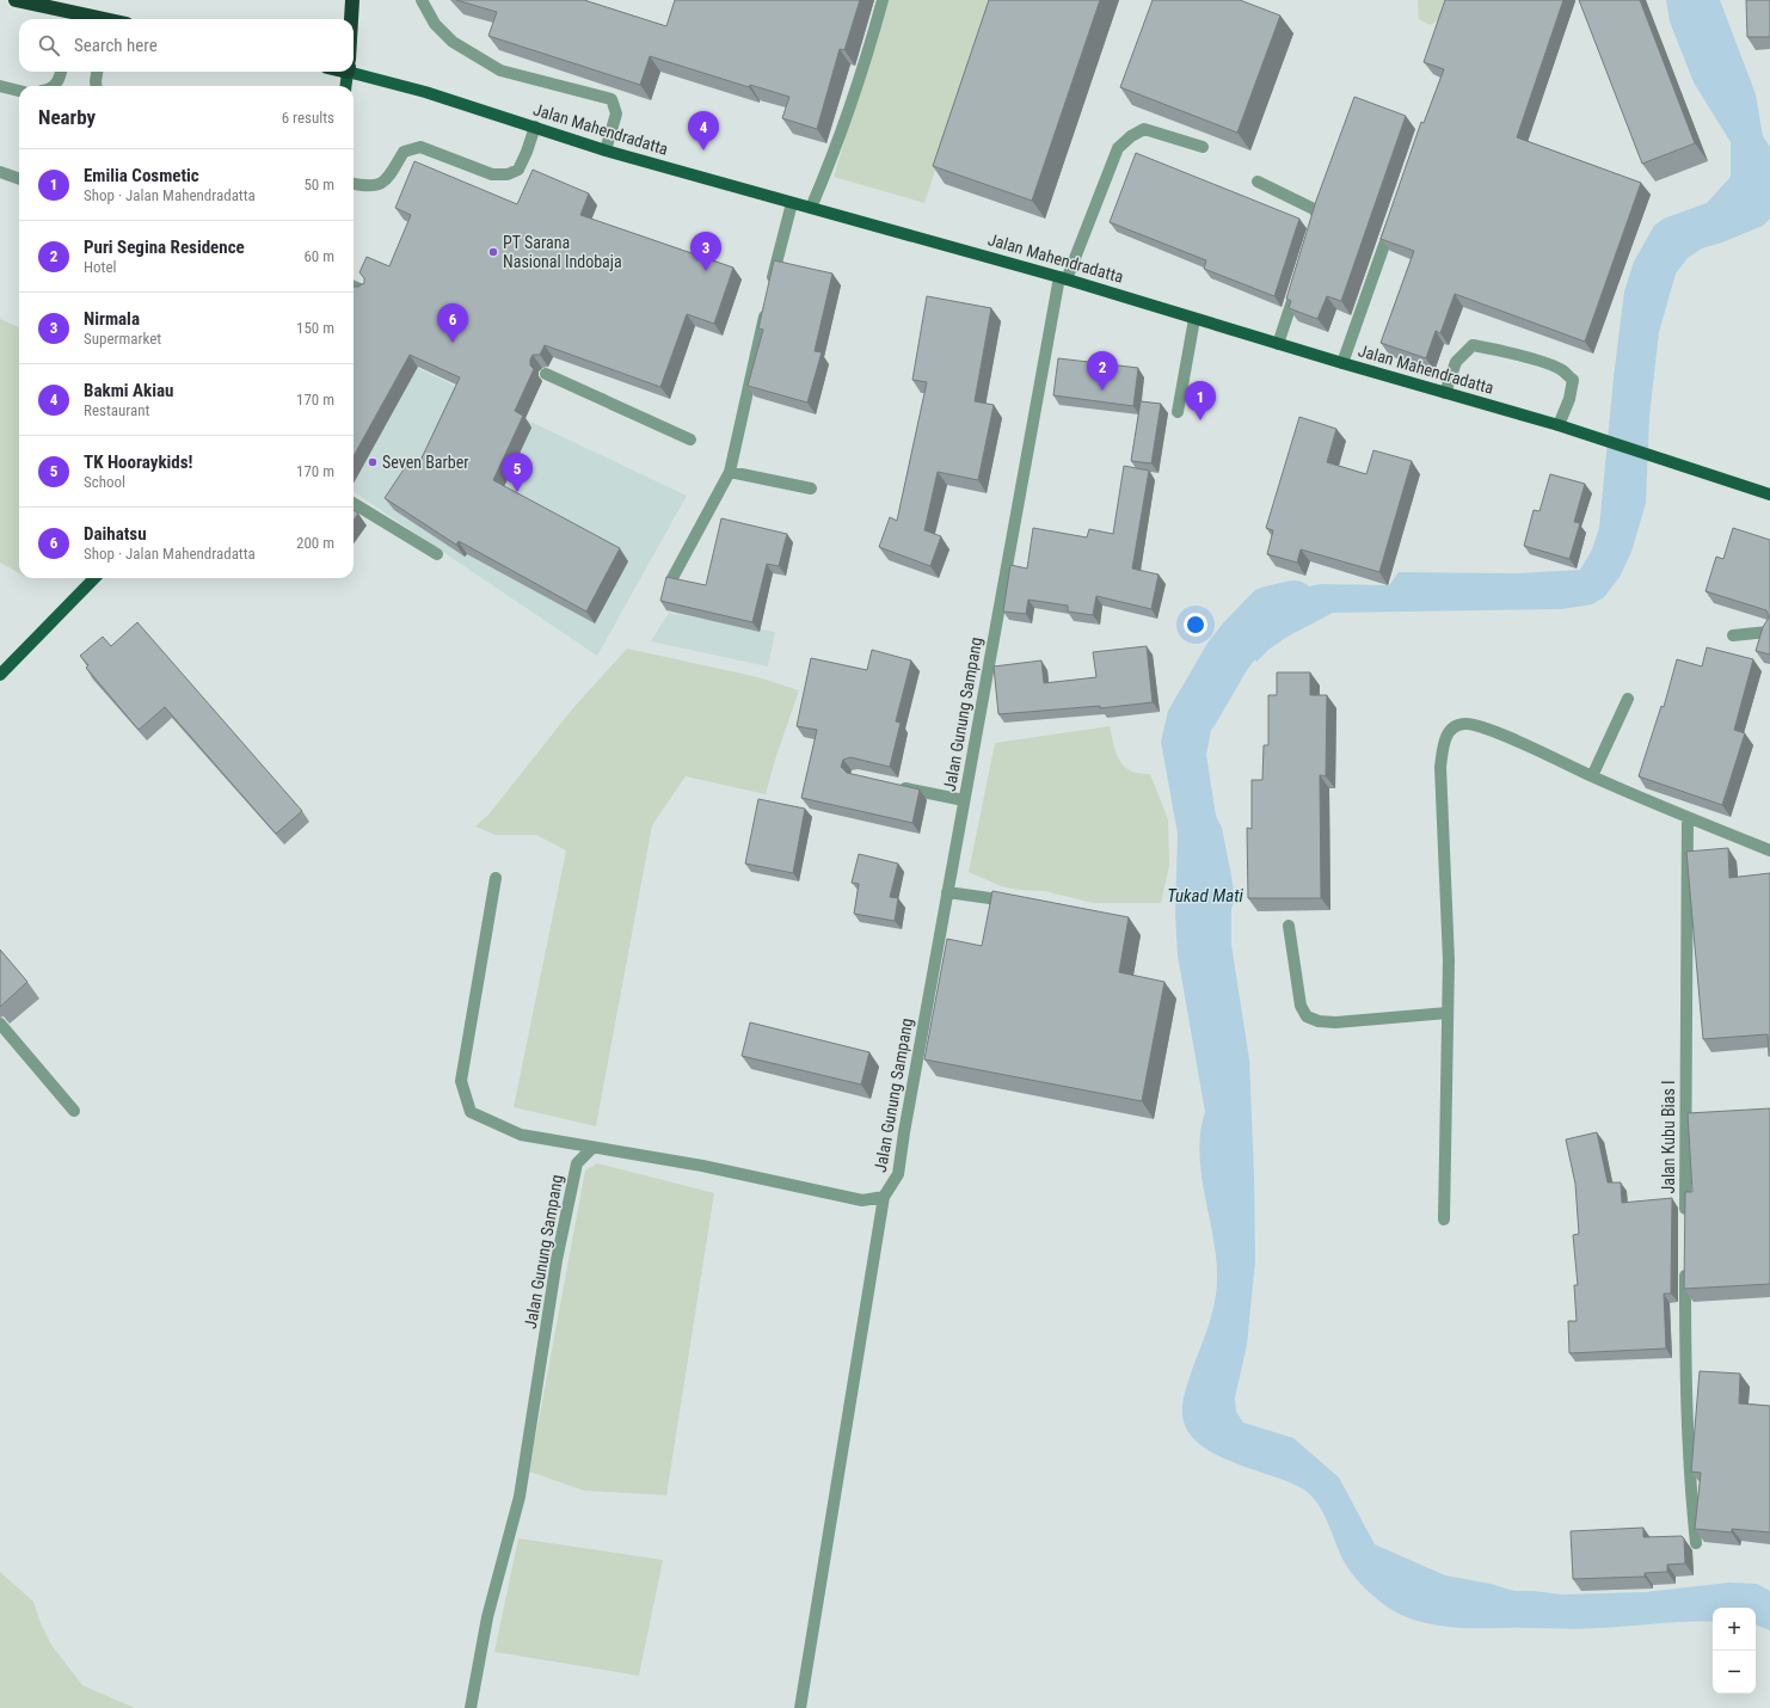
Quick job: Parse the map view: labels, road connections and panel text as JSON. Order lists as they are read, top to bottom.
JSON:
{
  "streets": {
    "main road": ["Jalan Mahendradatta"],
    "street": ["Jalan Gunung Sampang", "Jalan Kubu Bias I"]
  },
  "crossings": [
    ["Jalan Mahendradatta", "Jalan Gunung Sampang"]
  ],
  "water": ["Tukad Mati"],
  "places": ["PT Sarana Nasional Indobaja", "Seven Barber"],
  "page": {
    "search": "Search here",
    "heading": ["Nearby", "6 results"],
    "pins": [
      "4",
      "3",
      "6",
      "2",
      "1",
      "5"
    ],
    "list": [
      {
        "mark": "1",
        "name": "Emilia Cosmetic",
        "note": "Shop · Jalan Mahendradatta",
        "value": "50 m"
      },
      {
        "mark": "2",
        "name": "Puri Segina Residence",
        "note": "Hotel",
        "value": "60 m"
      },
      {
        "mark": "3",
        "name": "Nirmala",
        "note": "Supermarket",
        "value": "150 m"
      },
      {
        "mark": "4",
        "name": "Bakmi Akiau",
        "note": "Restaurant",
        "value": "170 m"
      },
      {
        "mark": "5",
        "name": "TK Hooraykids!",
        "note": "School",
        "value": "170 m"
      },
      {
        "mark": "6",
        "name": "Daihatsu",
        "note": "Shop · Jalan Mahendradatta",
        "value": "200 m"
      }
    ],
    "map_buttons": ["+", "−"]
  }
}
